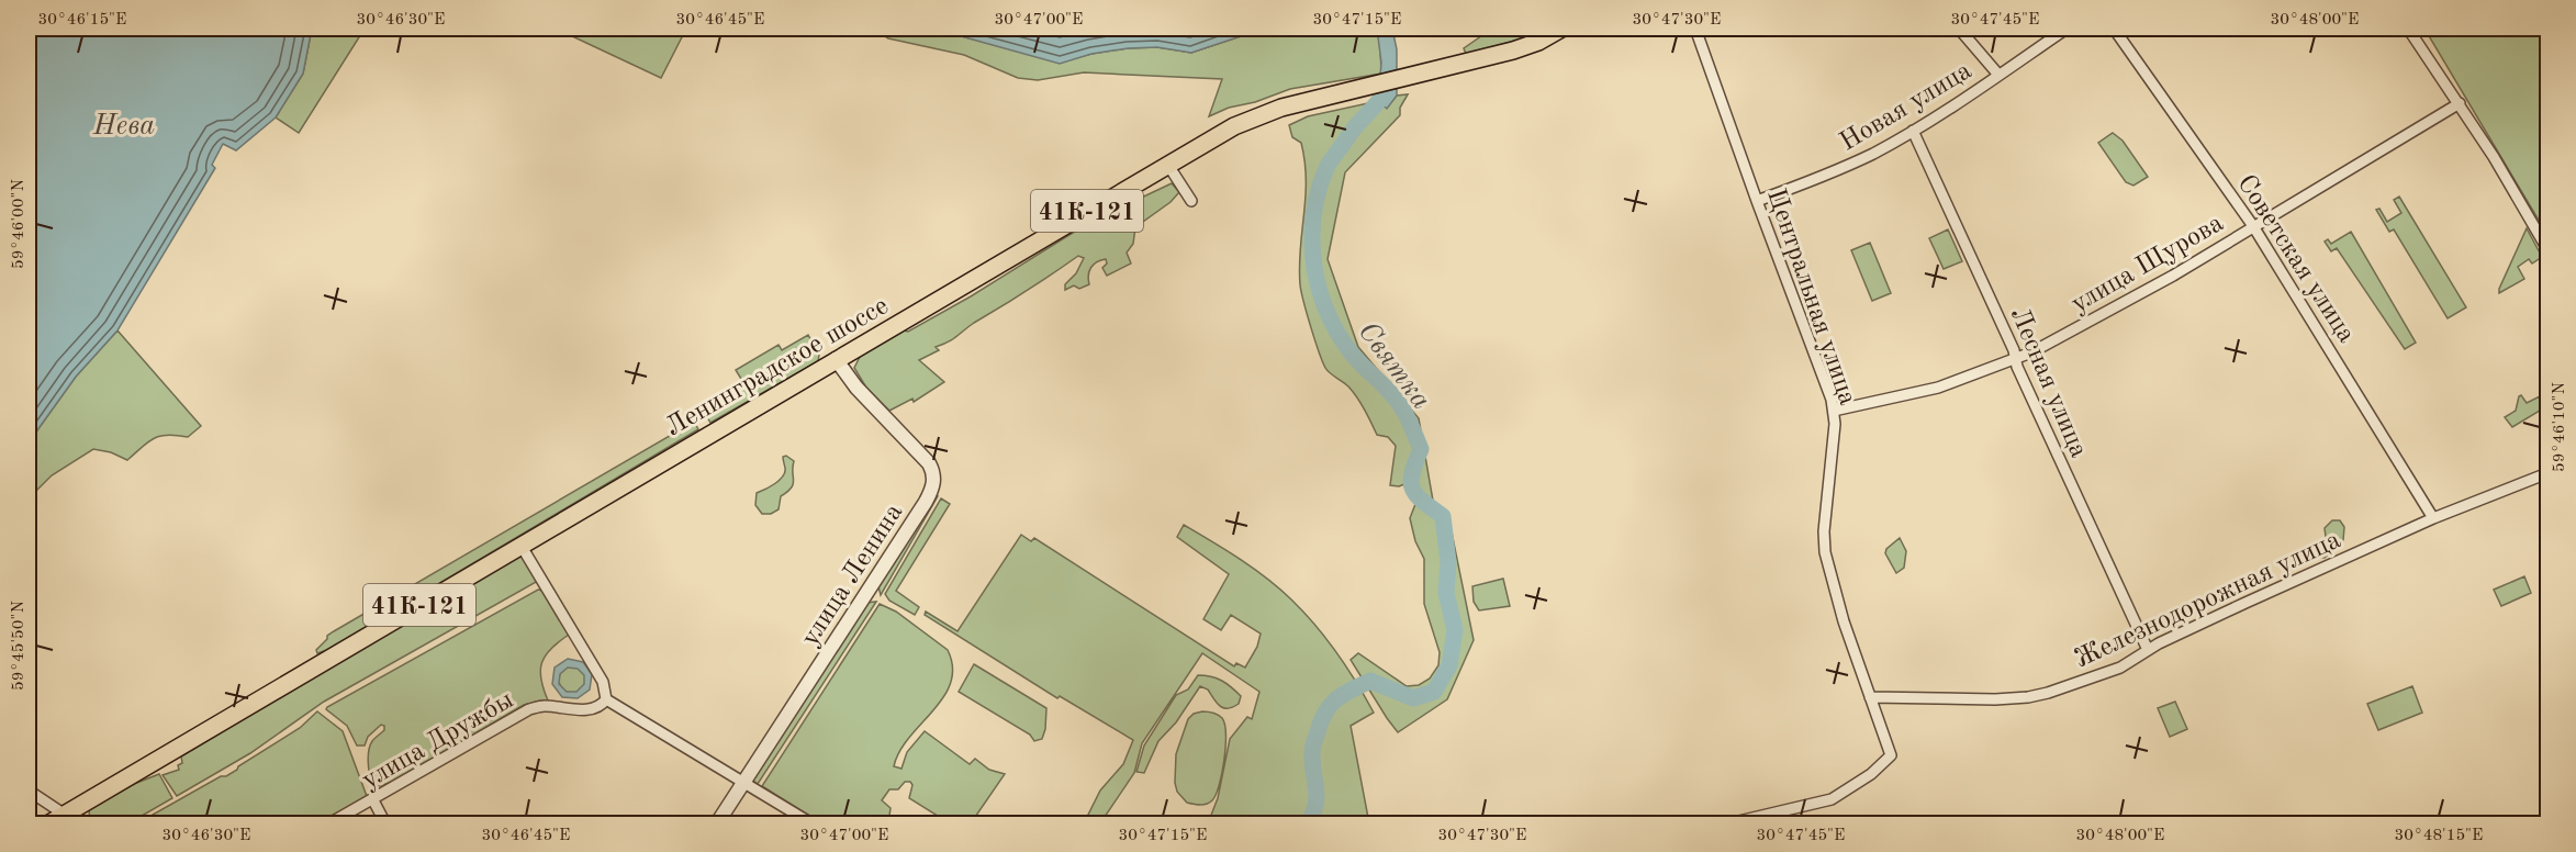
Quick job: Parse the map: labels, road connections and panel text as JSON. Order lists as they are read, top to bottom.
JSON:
{
  "streets": {
    "main road": ["41К-121", "Ленинградское шоссе"],
    "street": [
      "Новая улица",
      "Советская улица",
      "улица Щурова",
      "Центральная улица",
      "Лесная улица",
      "улица Ленина",
      "Железнодорожная улица",
      "улица Дружбы"
    ]
  },
  "crossings": [
    ["Новая улица", "Центральная улица"],
    ["Новая улица", "Лесная улица"],
    ["Советская улица", "улица Щурова"],
    ["Советская улица", "Железнодорожная улица"],
    ["улица Щурова", "Центральная улица"],
    ["улица Щурова", "Лесная улица"],
    ["Центральная улица", "Железнодорожная улица"],
    ["Ленинградское шоссе", "улица Ленина"],
    ["Лесная улица", "Железнодорожная улица"]
  ],
  "water": ["Нева", "Святка"],
  "coordinates": [
    "30°46'15\"E",
    "30°46'30\"E",
    "30°46'45\"E",
    "30°47'00\"E",
    "30°47'15\"E",
    "30°47'30\"E",
    "30°47'45\"E",
    "30°48'00\"E",
    "59°46'00\"N",
    "59°46'10\"N",
    "59°45'50\"N",
    "30°48'15\"E"
  ]
}
